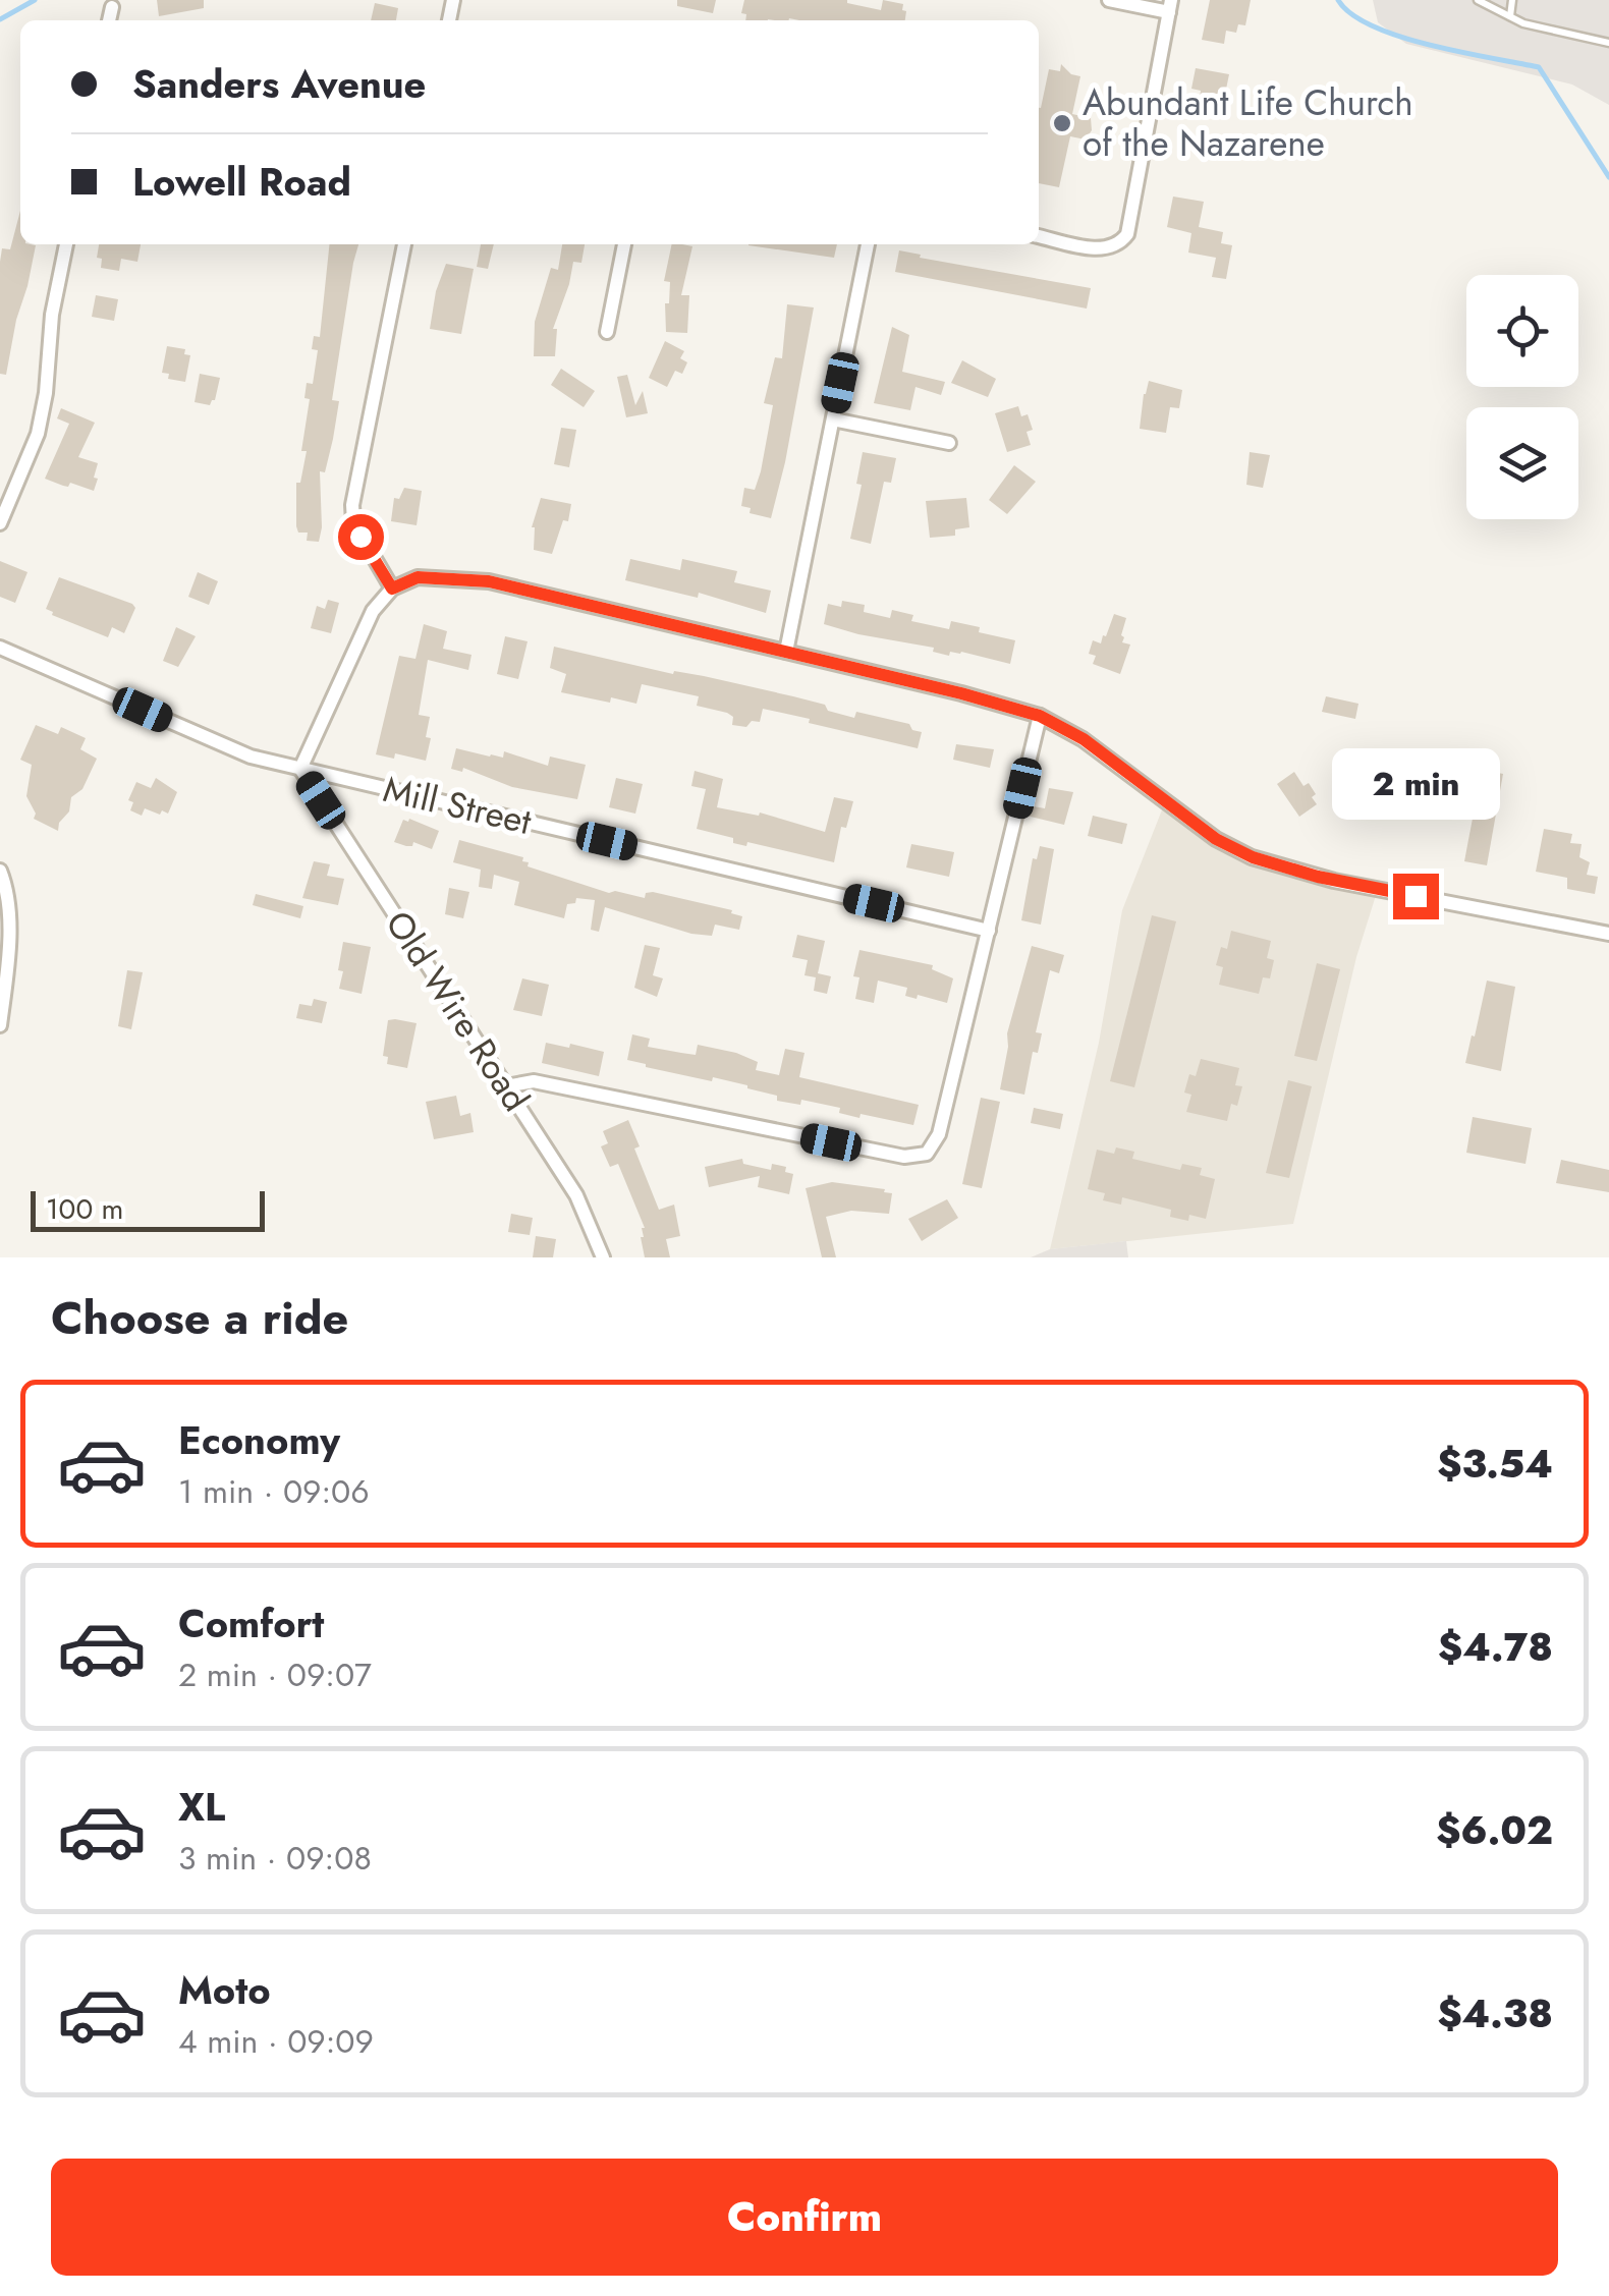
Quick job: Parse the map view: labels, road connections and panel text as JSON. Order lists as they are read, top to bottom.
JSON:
{
  "streets": {
    "street": ["Mill Street", "Old Wire Road"]
  },
  "crossings": [
    ["Mill Street", "Old Wire Road"]
  ],
  "places": ["Abundant Life Church of the Nazarene"],
  "scale_bar": "100 m",
  "page": {
    "banner": ["Sanders Avenue", "Lowell Road"],
    "bubble": "2 min",
    "scale": "100 m",
    "heading": "Choose a ride",
    "list": [
      {
        "name": "Economy",
        "note": "1 min · 09:06",
        "value": "$3.54"
      },
      {
        "name": "Comfort",
        "note": "2 min · 09:07",
        "value": "$4.78"
      },
      {
        "name": "XL",
        "note": "3 min · 09:08",
        "value": "$6.02"
      },
      {
        "name": "Moto",
        "note": "4 min · 09:09",
        "value": "$4.38"
      }
    ],
    "buttons": "Confirm"
  }
}
